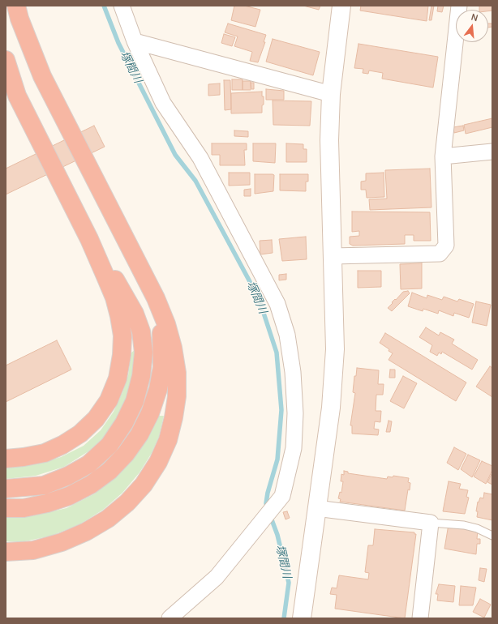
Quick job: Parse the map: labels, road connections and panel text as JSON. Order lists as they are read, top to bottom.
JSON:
{
  "water": ["塚間川"],
  "north": "top"
}
